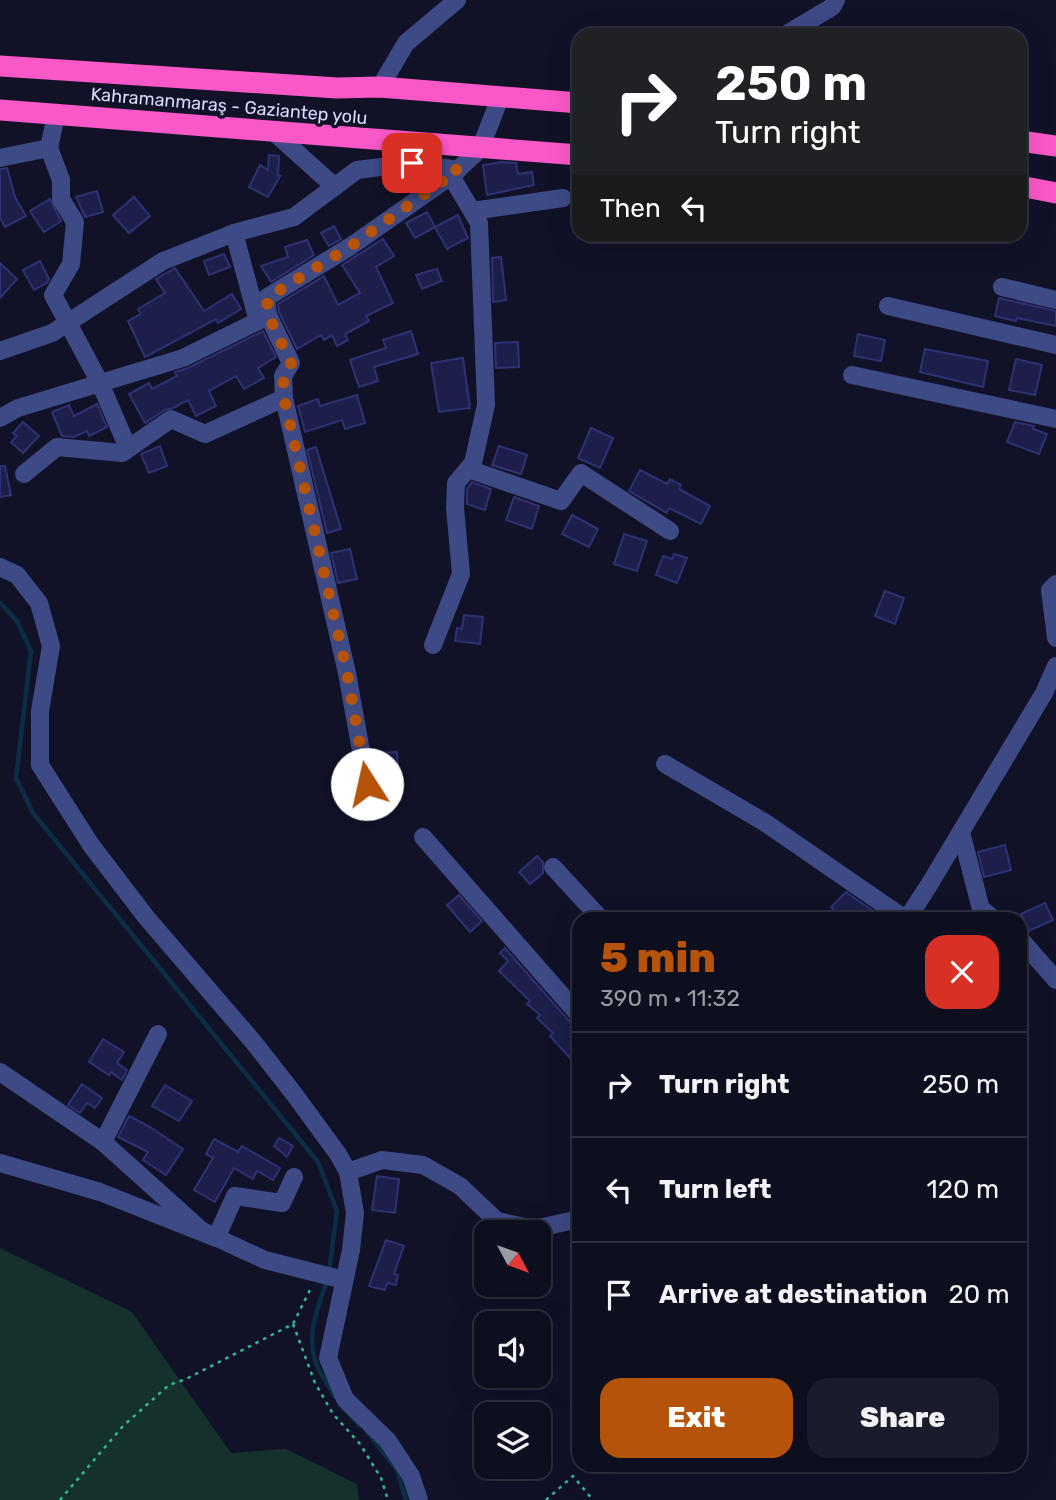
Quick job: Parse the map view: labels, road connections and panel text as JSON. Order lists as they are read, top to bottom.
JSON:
{
  "streets": {
    "highway": ["Kahramanmaraş - Gaziantep yolu"]
  },
  "north": "bottom right",
  "page": {
    "turn": ["250 m", "Turn right"],
    "then": "Then",
    "heading": ["5 min", "390 m · 11:32"],
    "list": [
      {
        "name": "Turn right",
        "value": "250 m"
      },
      {
        "name": "Turn left",
        "value": "120 m"
      },
      {
        "name": "Arrive at destination",
        "value": "20 m"
      }
    ],
    "buttons": ["Exit", "Share"]
  }
}
